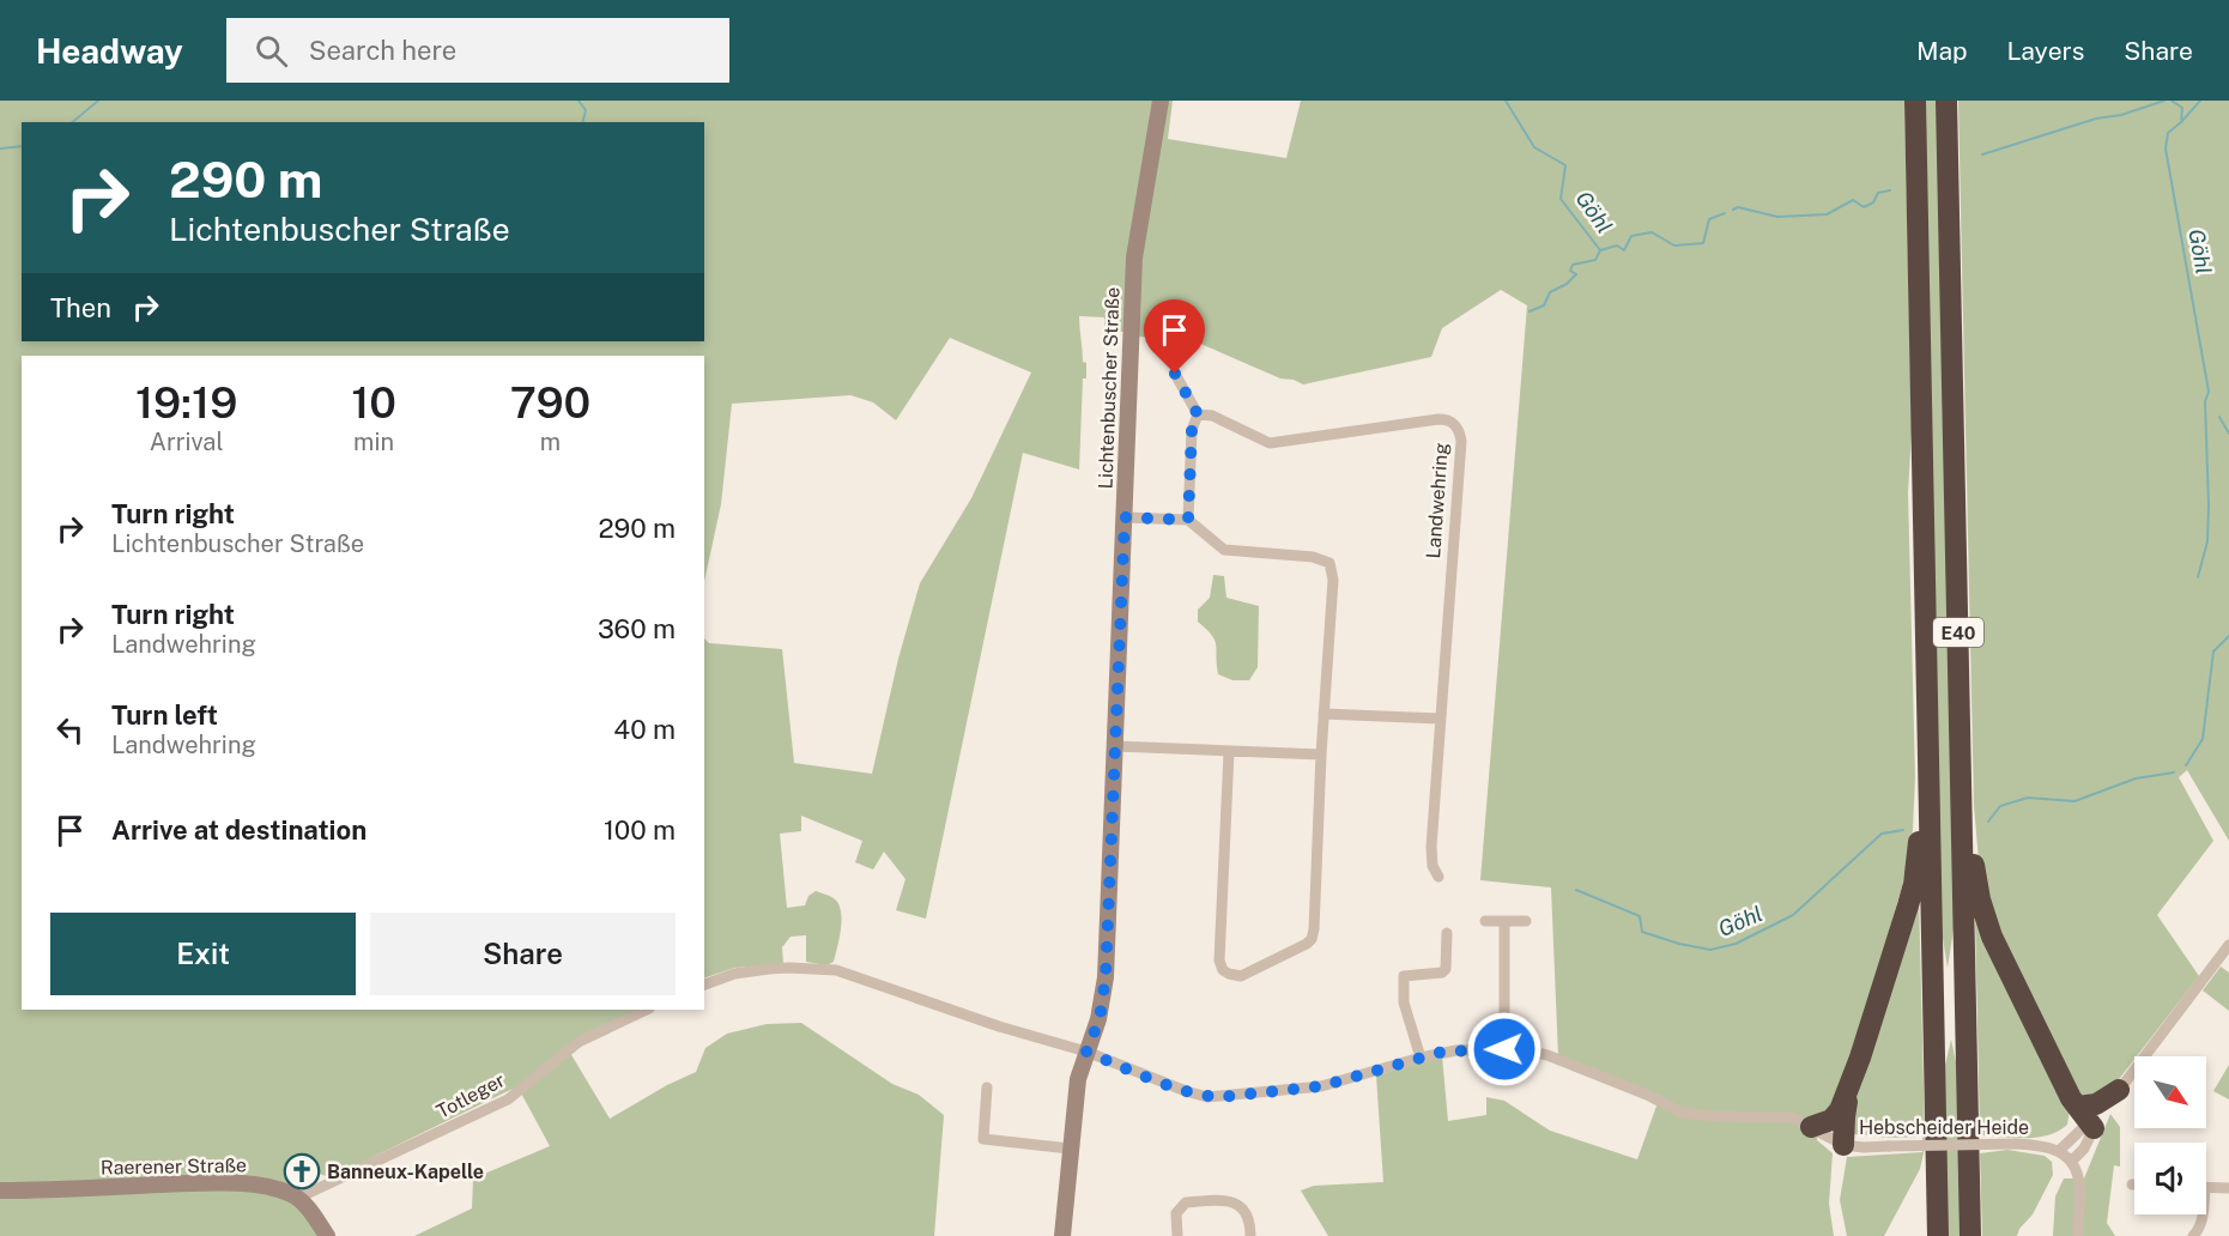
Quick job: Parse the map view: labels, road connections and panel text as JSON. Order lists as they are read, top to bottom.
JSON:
{
  "streets": {
    "highway": ["E40"],
    "street": [
      "Lichtenbuscher Straße",
      "Landwehring",
      "Totleger",
      "Hebscheider Heide",
      "Raerener Straße"
    ]
  },
  "crossings": [
    ["Lichtenbuscher Straße", "Hebscheider Heide"],
    ["Totleger", "Raerener Straße"]
  ],
  "water": ["Göhl"],
  "places": {
    "church": ["Banneux-Kapelle"]
  },
  "north": "bottom right",
  "page": {
    "header": "Headway",
    "search": "Search here",
    "nav": ["Map", "Layers", "Share"],
    "turn": ["290 m", "Lichtenbuscher Straße"],
    "then": "Then",
    "eta": [
      "19:19",
      "Arrival",
      "10",
      "min",
      "790",
      "m"
    ],
    "list": [
      {
        "name": "Turn right",
        "note": "Lichtenbuscher Straße",
        "value": "290 m"
      },
      {
        "name": "Turn right",
        "note": "Landwehring",
        "value": "360 m"
      },
      {
        "name": "Turn left",
        "note": "Landwehring",
        "value": "40 m"
      },
      {
        "name": "Arrive at destination",
        "value": "100 m"
      }
    ],
    "buttons": ["Exit", "Share"]
  }
}
